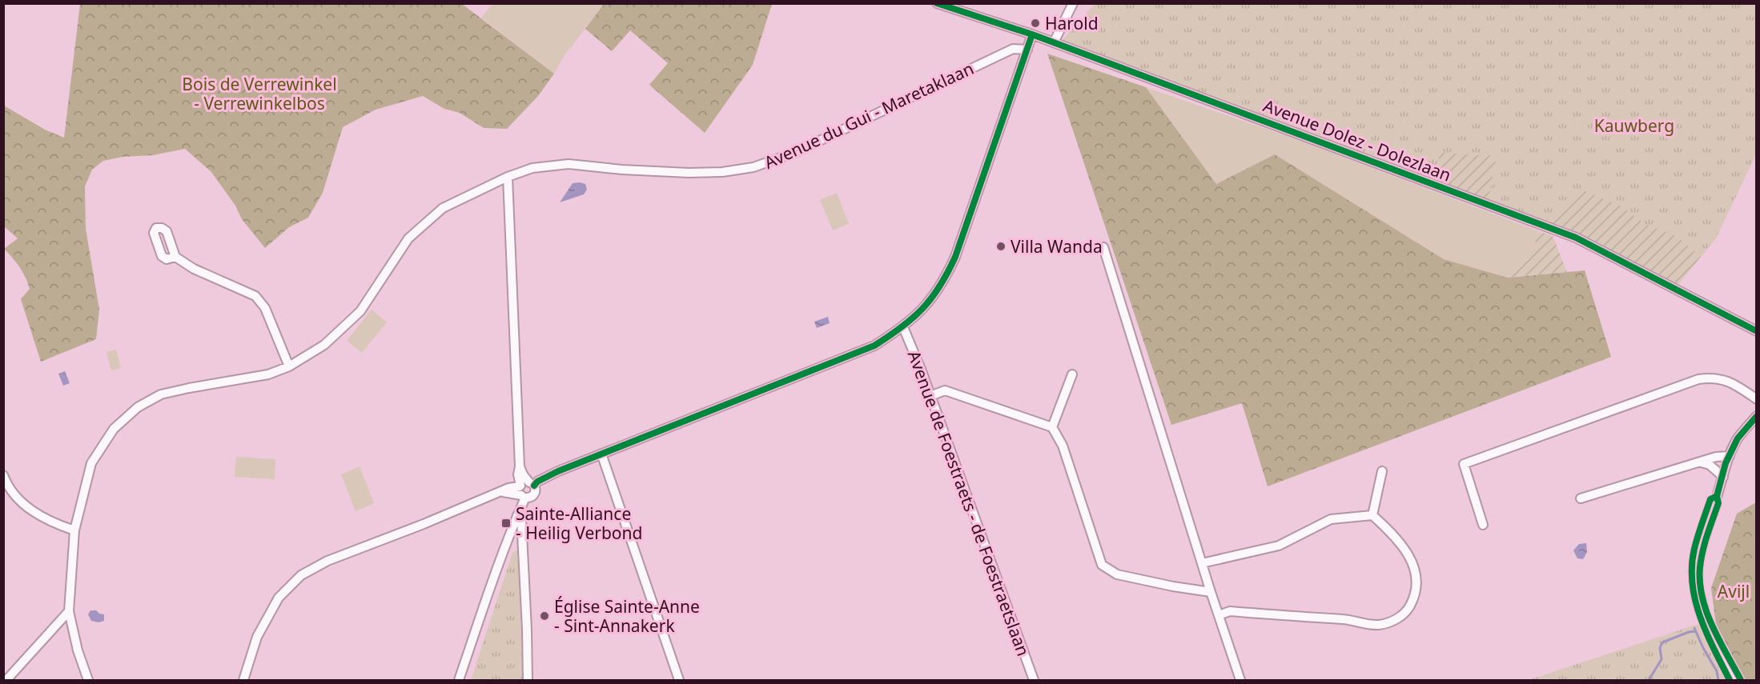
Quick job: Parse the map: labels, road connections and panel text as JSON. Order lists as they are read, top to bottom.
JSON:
{
  "streets": {
    "street": ["Avenue du Gui - Maretaklaan", "Avenue Dolez - Dolezlaan", "Avenue de Foestraets - de Foestraetslaan"]
  },
  "parks": ["Bois de Verrewinkel - Verrewinkelbos", "Kauwberg", "Avijl"],
  "places": {
    "other": ["Harold", "Villa Wanda", "Église Sainte-Anne - Sint-Annakerk"],
    "transit": ["Sainte-Alliance - Heilig Verbond"]
  }
}
